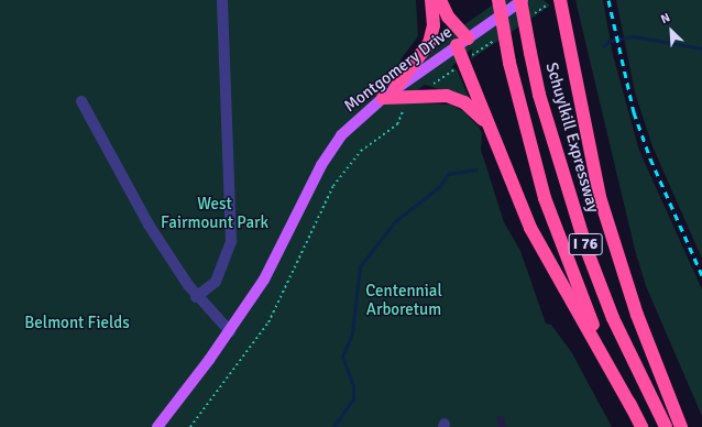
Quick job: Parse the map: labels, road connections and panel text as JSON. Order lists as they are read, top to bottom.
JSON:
{
  "streets": {
    "highway": ["Schuylkill Expressway", "I 76"],
    "main road": ["Montgomery Drive"]
  },
  "crossings": [
    ["Montgomery Drive", "Schuylkill Expressway"]
  ],
  "parks": ["West Fairmount Park", "Centennial Arboretum", "Belmont Fields"],
  "north": "top left"
}
